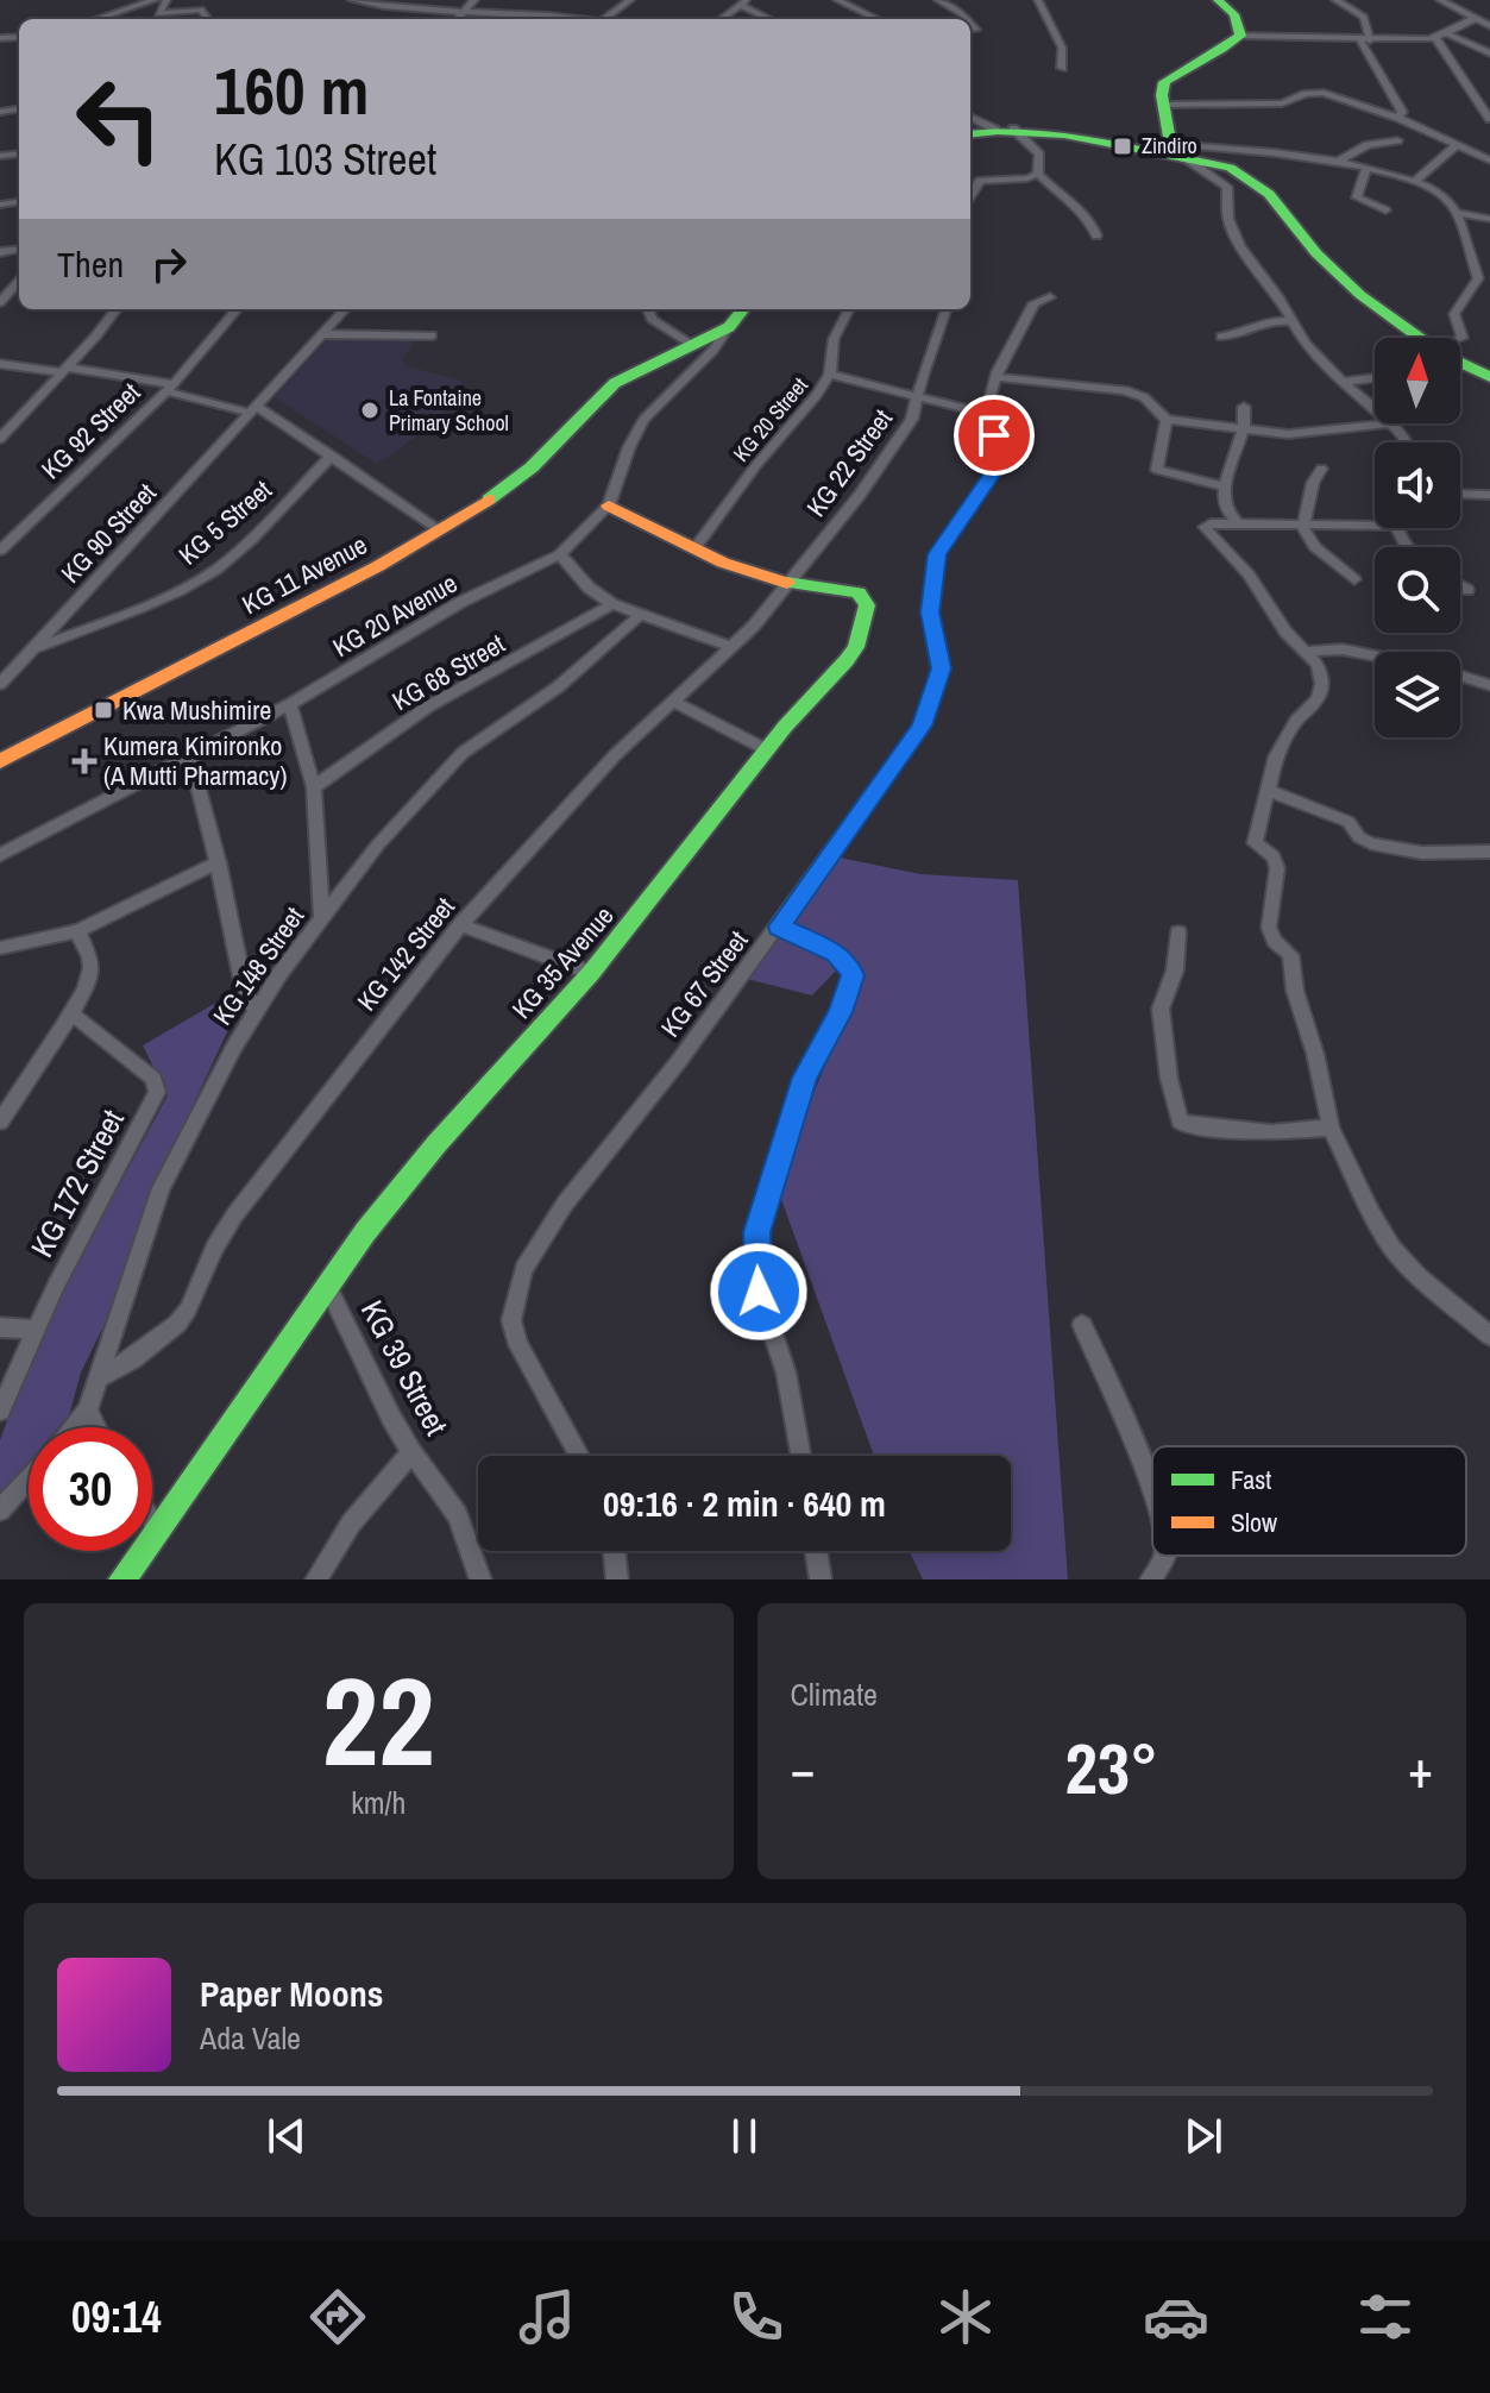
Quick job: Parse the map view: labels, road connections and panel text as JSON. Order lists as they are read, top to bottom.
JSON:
{
  "streets": {
    "main road": ["KG 11 Avenue", "KG 35 Avenue"],
    "street": [
      "KG 20 Street",
      "KG 92 Street",
      "KG 22 Street",
      "KG 5 Street",
      "KG 90 Street",
      "KG 20 Avenue",
      "KG 68 Street",
      "KG 142 Street",
      "KG 148 Street",
      "KG 67 Street",
      "KG 172 Street",
      "KG 39 Street"
    ]
  },
  "crossings": [
    ["KG 20 Street", "KG 35 Avenue"],
    ["KG 22 Street", "KG 142 Street"],
    ["KG 22 Street", "KG 35 Avenue"],
    ["KG 5 Street", "KG 90 Street"],
    ["KG 11 Avenue", "KG 20 Avenue"],
    ["KG 20 Avenue", "KG 35 Avenue"],
    ["KG 142 Street", "KG 35 Avenue"],
    ["KG 142 Street", "KG 148 Street"],
    ["KG 35 Avenue", "KG 39 Street"]
  ],
  "places": {
    "transit": ["Zindiro", "Kwa Mushimire"],
    "other": ["La Fontaine Primary School"],
    "health": ["Kumera Kimironko (A Mutti Pharmacy)"]
  },
  "legend": ["Fast", "Slow"],
  "north": "top",
  "page": {
    "turn": ["160 m", "KG 103 Street"],
    "then": "Then",
    "limit": "30",
    "trip": "09:16 · 2 min · 640 m",
    "tile": [
      ["22", "km/h"],
      "Climate"
    ],
    "heat": ["−", "23°", "+"],
    "song": ["Paper Moons", "Ada Vale"],
    "tabs": "09:14"
  }
}
